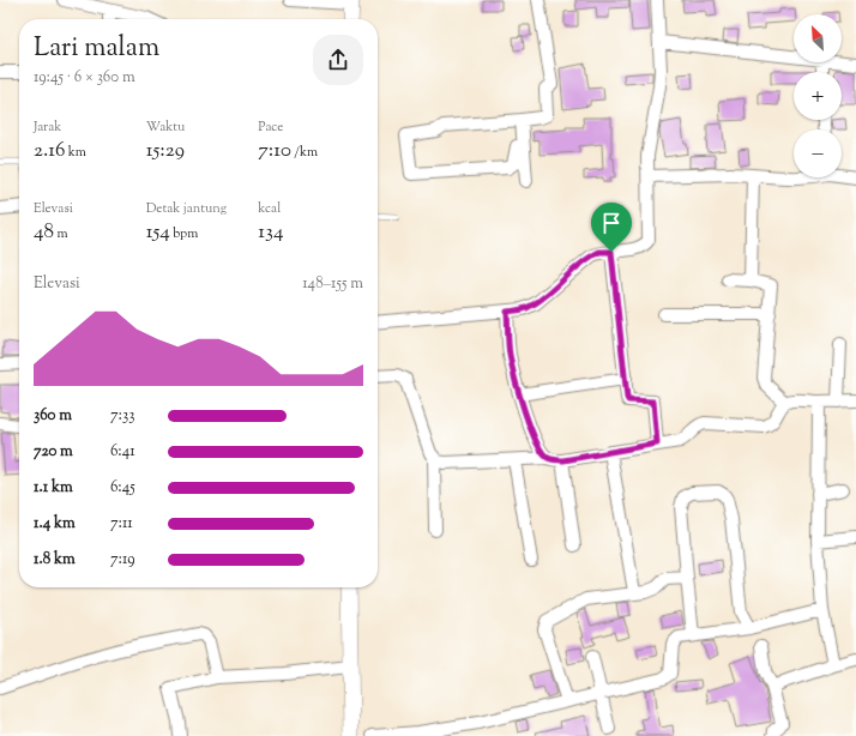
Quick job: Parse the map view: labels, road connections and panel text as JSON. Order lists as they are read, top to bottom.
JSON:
{
  "north": "top left",
  "page": {
    "map_buttons": ["+", "−"],
    "heading": ["Lari malam", "19:45 · 6 × 360 m"],
    "stats": [
      ["Jarak", "2.16 km"],
      ["Waktu", "15:29"],
      ["Pace", "7:10 /km"],
      ["Elevasi", "48 m"],
      ["Detak jantung", "154 bpm"],
      ["kcal", "134"]
    ],
    "chart": ["Elevasi", "148–155 m"],
    "list": [
      {
        "name": "360 m",
        "note": "7:33"
      },
      {
        "name": "720 m",
        "note": "6:41"
      },
      {
        "name": "1.1 km",
        "note": "6:45"
      },
      {
        "name": "1.4 km",
        "note": "7:11"
      },
      {
        "name": "1.8 km",
        "note": "7:19"
      }
    ]
  }
}
